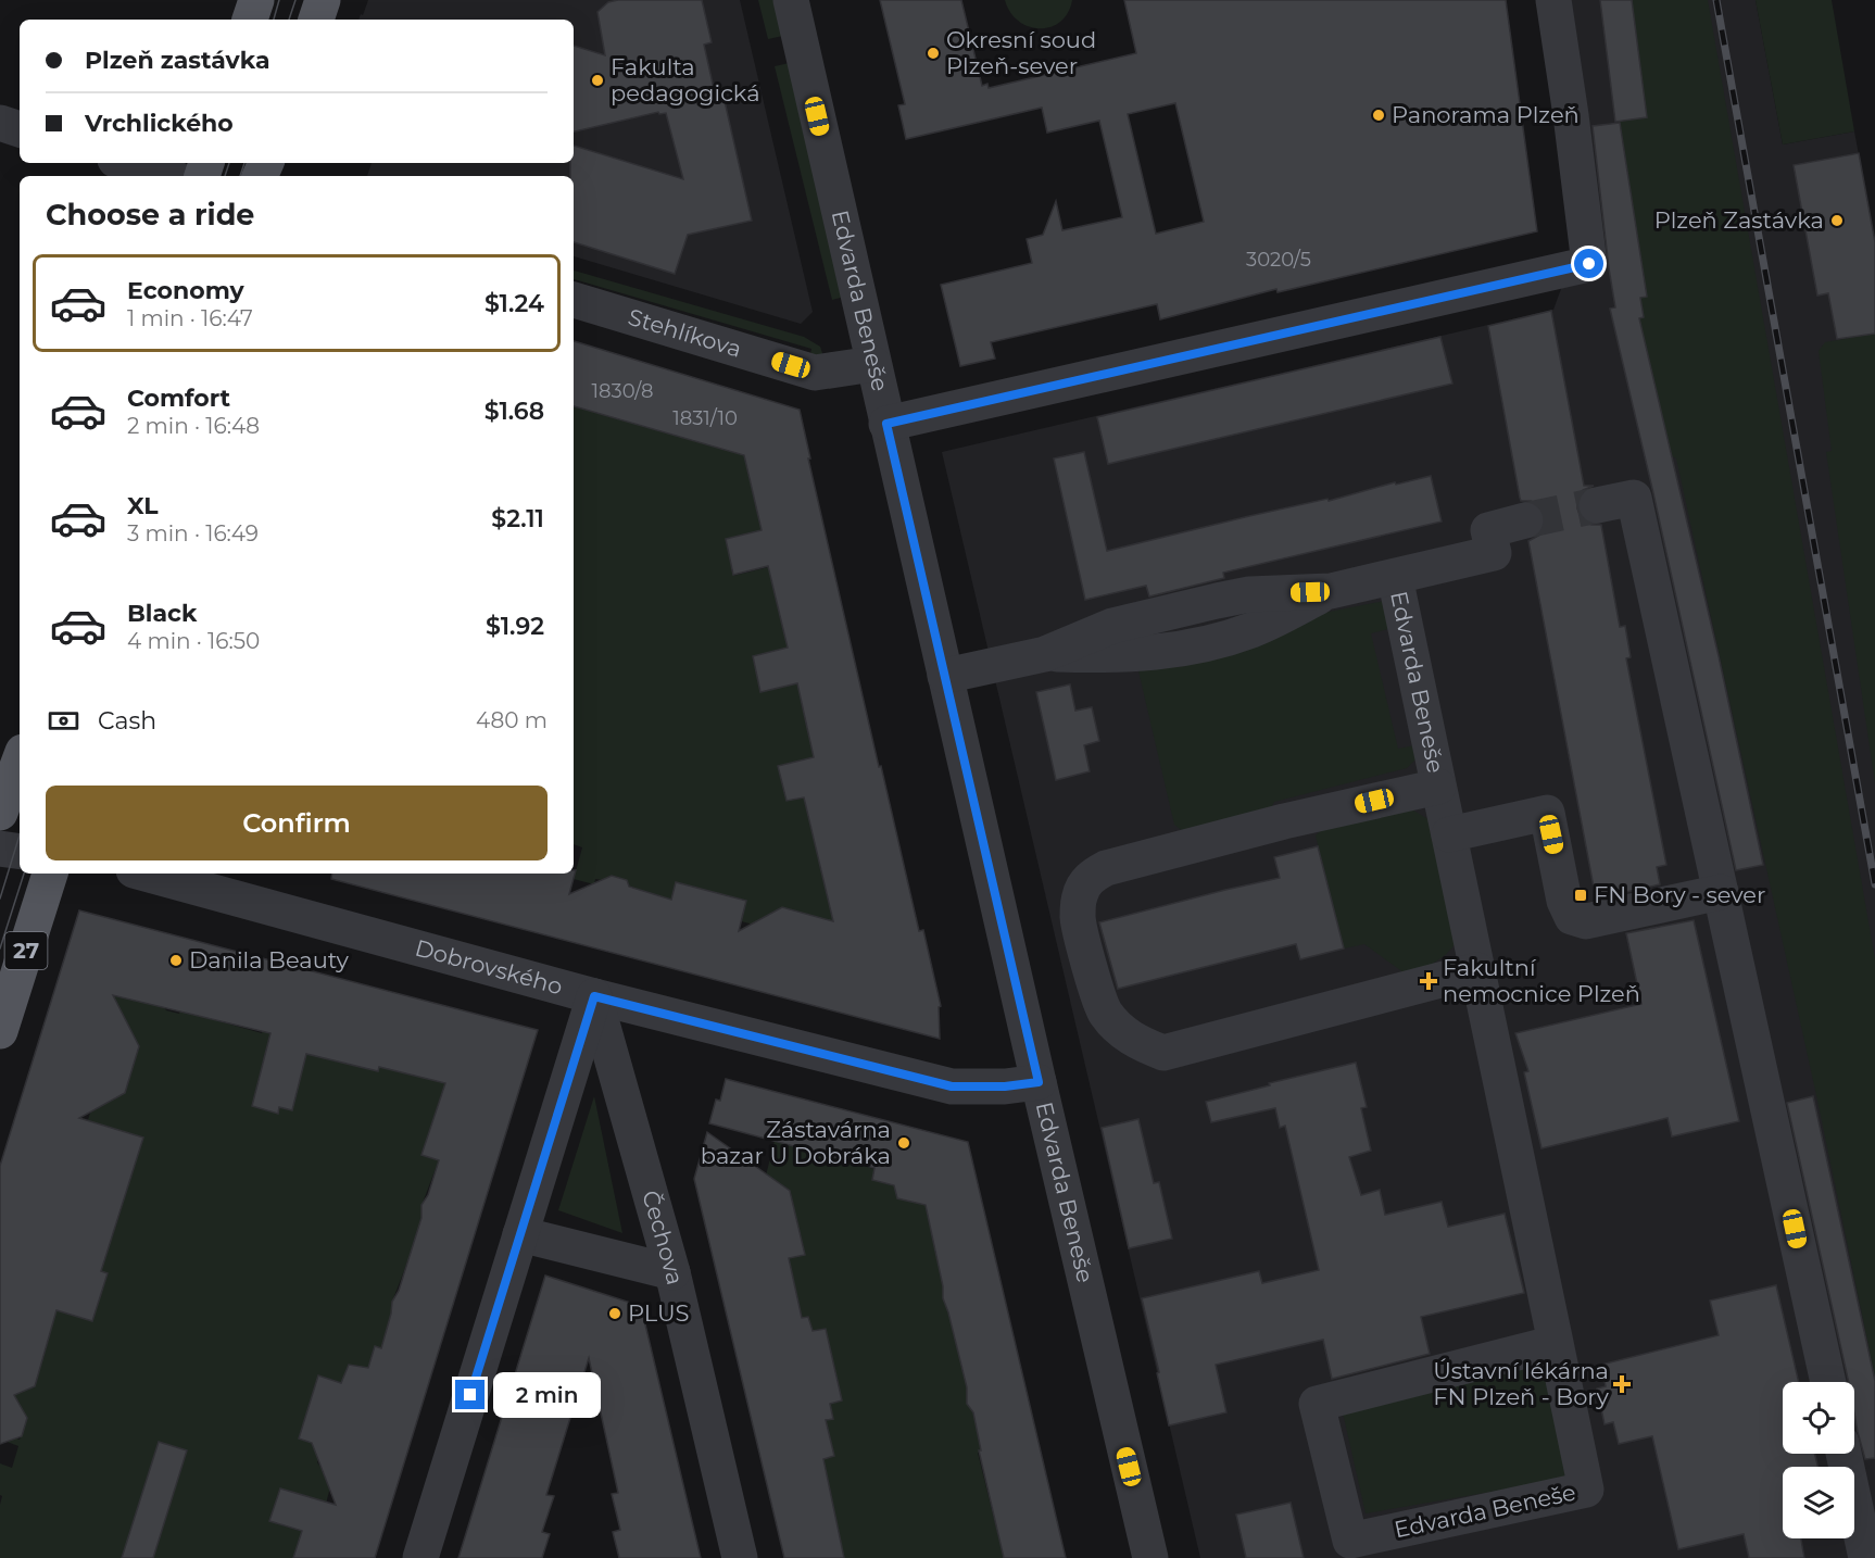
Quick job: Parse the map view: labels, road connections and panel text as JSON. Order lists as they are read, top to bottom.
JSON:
{
  "streets": {
    "main road": ["27"],
    "street": [
      "Edvarda Beneše",
      "Stehlíkova",
      "Dobrovského",
      "Čechova"
    ]
  },
  "crossings": [
    ["Edvarda Beneše", "Stehlíkova"],
    ["Edvarda Beneše", "Dobrovského"],
    ["Dobrovského", "Čechova"]
  ],
  "places": {
    "other": [
      "Okresní soud Plzeň-sever",
      "Fakulta pedagogická",
      "Panorama Plzeň",
      "Plzeň Zastávka",
      "Danila Beauty",
      "Zástavárna bazar U Dobráka",
      "PLUS"
    ],
    "transit": ["FN Bory - sever"],
    "health": ["Fakultní nemocnice Plzeň", "Ústavní lékárna FN Plzeň - Bory"]
  },
  "house_numbers": ["3020/5", "1830/8", "1831/10"],
  "page": {
    "banner": ["Plzeň zastávka", "Vrchlického"],
    "heading": "Choose a ride",
    "list": [
      {
        "name": "Economy",
        "note": "1 min · 16:47",
        "value": "$1.24"
      },
      {
        "name": "Comfort",
        "note": "2 min · 16:48",
        "value": "$1.68"
      },
      {
        "name": "XL",
        "note": "3 min · 16:49",
        "value": "$2.11"
      },
      {
        "name": "Black",
        "note": "4 min · 16:50",
        "value": "$1.92"
      }
    ],
    "pay": ["Cash", "480 m"],
    "buttons": "Confirm",
    "bubble": "2 min"
  }
}
